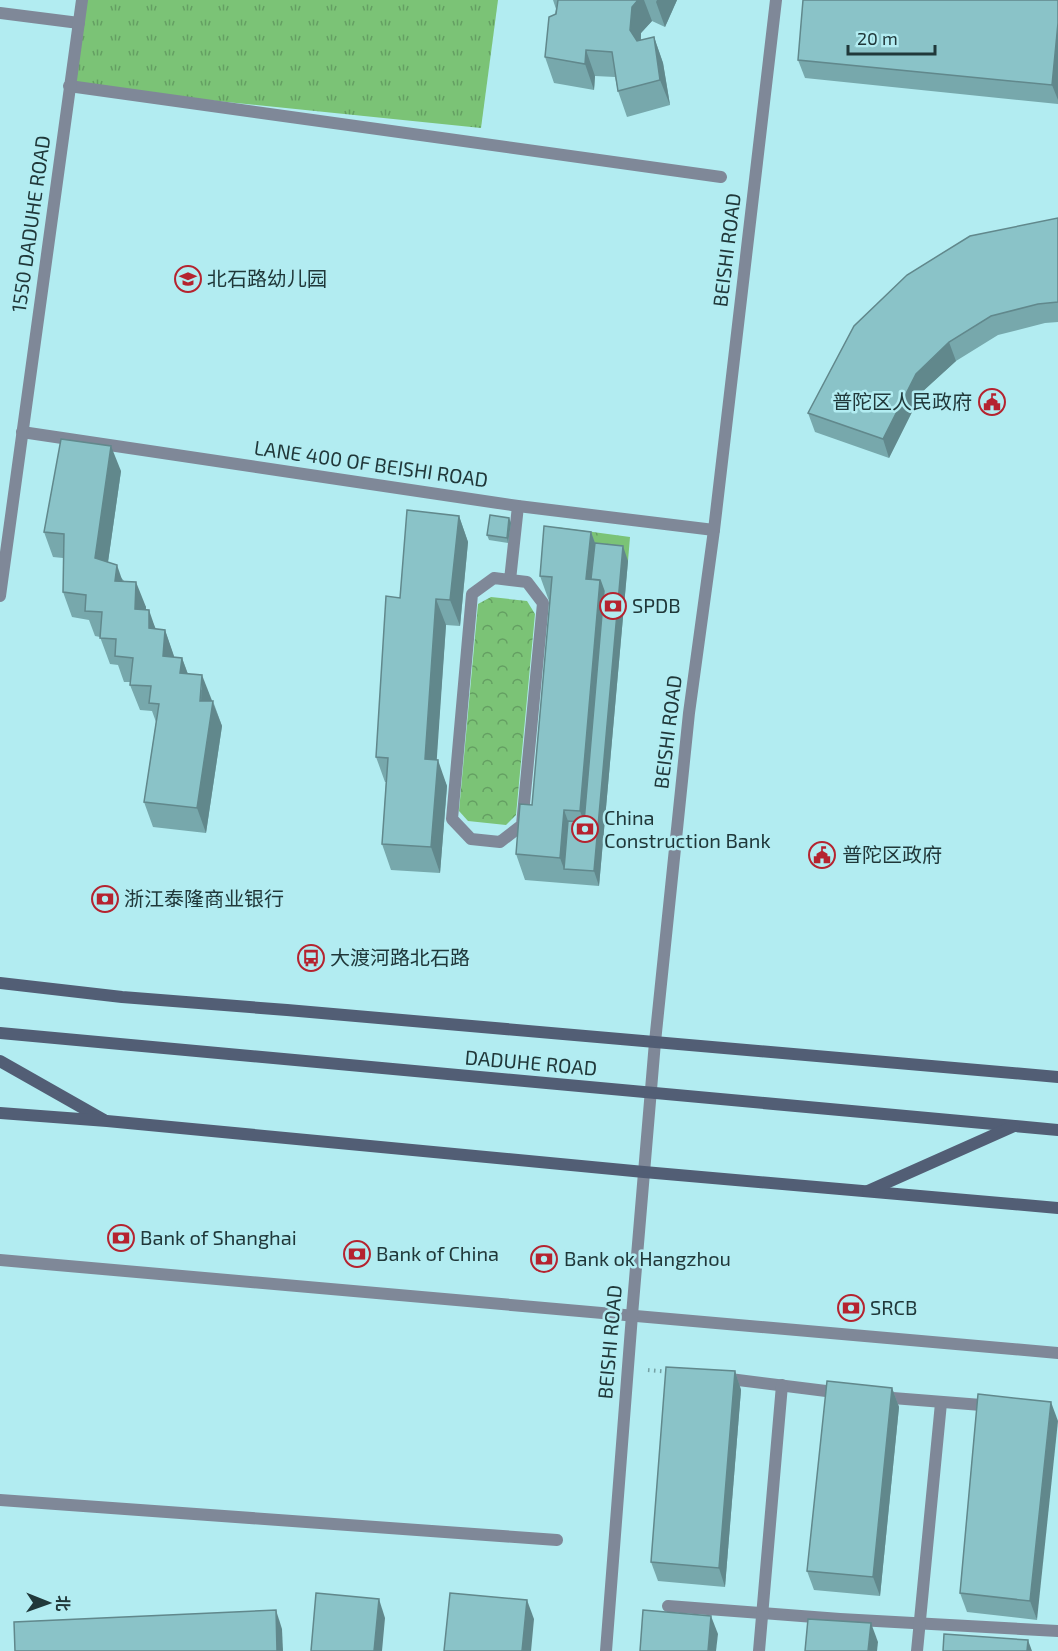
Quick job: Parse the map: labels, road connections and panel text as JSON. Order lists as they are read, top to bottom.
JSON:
{
  "streets": {
    "main road": ["DADUHE ROAD"],
    "street": ["1550 DADUHE ROAD", "BEISHI ROAD", "LANE 400 OF BEISHI ROAD"]
  },
  "crossings": [
    ["1550 DADUHE ROAD", "LANE 400 OF BEISHI ROAD"],
    ["BEISHI ROAD", "LANE 400 OF BEISHI ROAD"],
    ["BEISHI ROAD", "DADUHE ROAD"]
  ],
  "places": {
    "school or university": ["北石路幼儿园"],
    "public building": ["普陀区人民政府", "普陀区政府"],
    "bank": [
      "SPDB",
      "China Construction Bank",
      "浙江泰隆商业银行",
      "Bank of Shanghai",
      "Bank of China",
      "Bank ok Hangzhou",
      "SRCB"
    ],
    "bus stop": ["大渡河路北石路"]
  },
  "scale_bar": "20 m",
  "north": "right"
}
